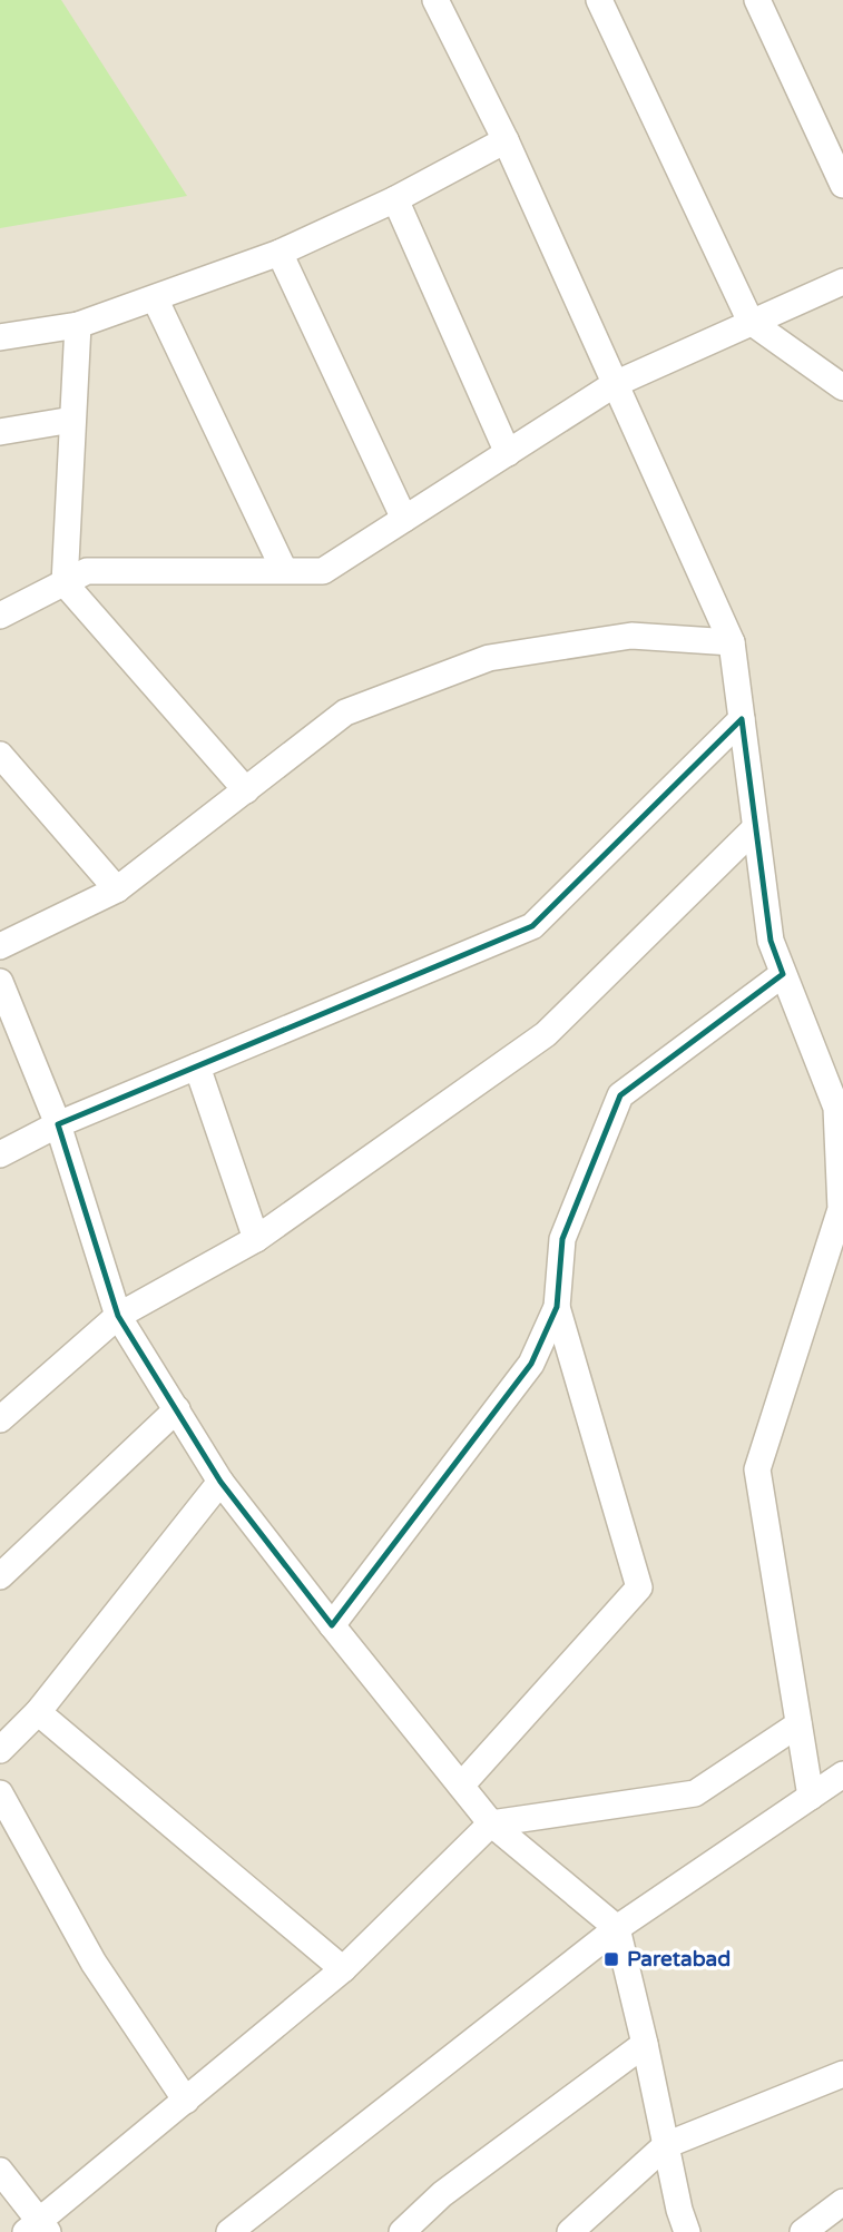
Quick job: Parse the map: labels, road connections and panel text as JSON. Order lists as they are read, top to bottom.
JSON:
{
  "places": {
    "transit": ["Paretabad"]
  }
}
